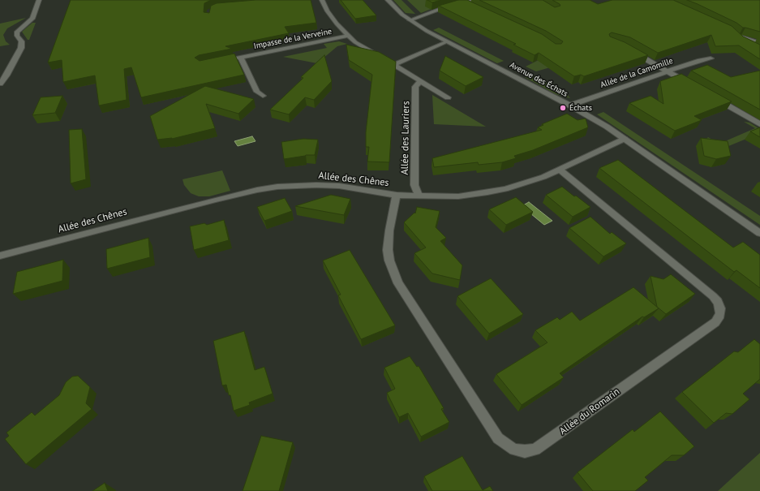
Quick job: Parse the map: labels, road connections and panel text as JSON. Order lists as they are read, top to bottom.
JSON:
{
  "streets": {
    "street": [
      "Impasse de la Verveine",
      "Allée de la Camomille",
      "Avenue des Échats",
      "Allée des Lauriers",
      "Allée des Chênes",
      "Allée du Romarin"
    ]
  },
  "crossings": [
    ["Allée de la Camomille", "Avenue des Échats"],
    ["Avenue des Échats", "Allée des Chênes"],
    ["Allée des Lauriers", "Allée des Chênes"],
    ["Allée des Chênes", "Allée du Romarin"]
  ],
  "places": ["Échats"]
}
